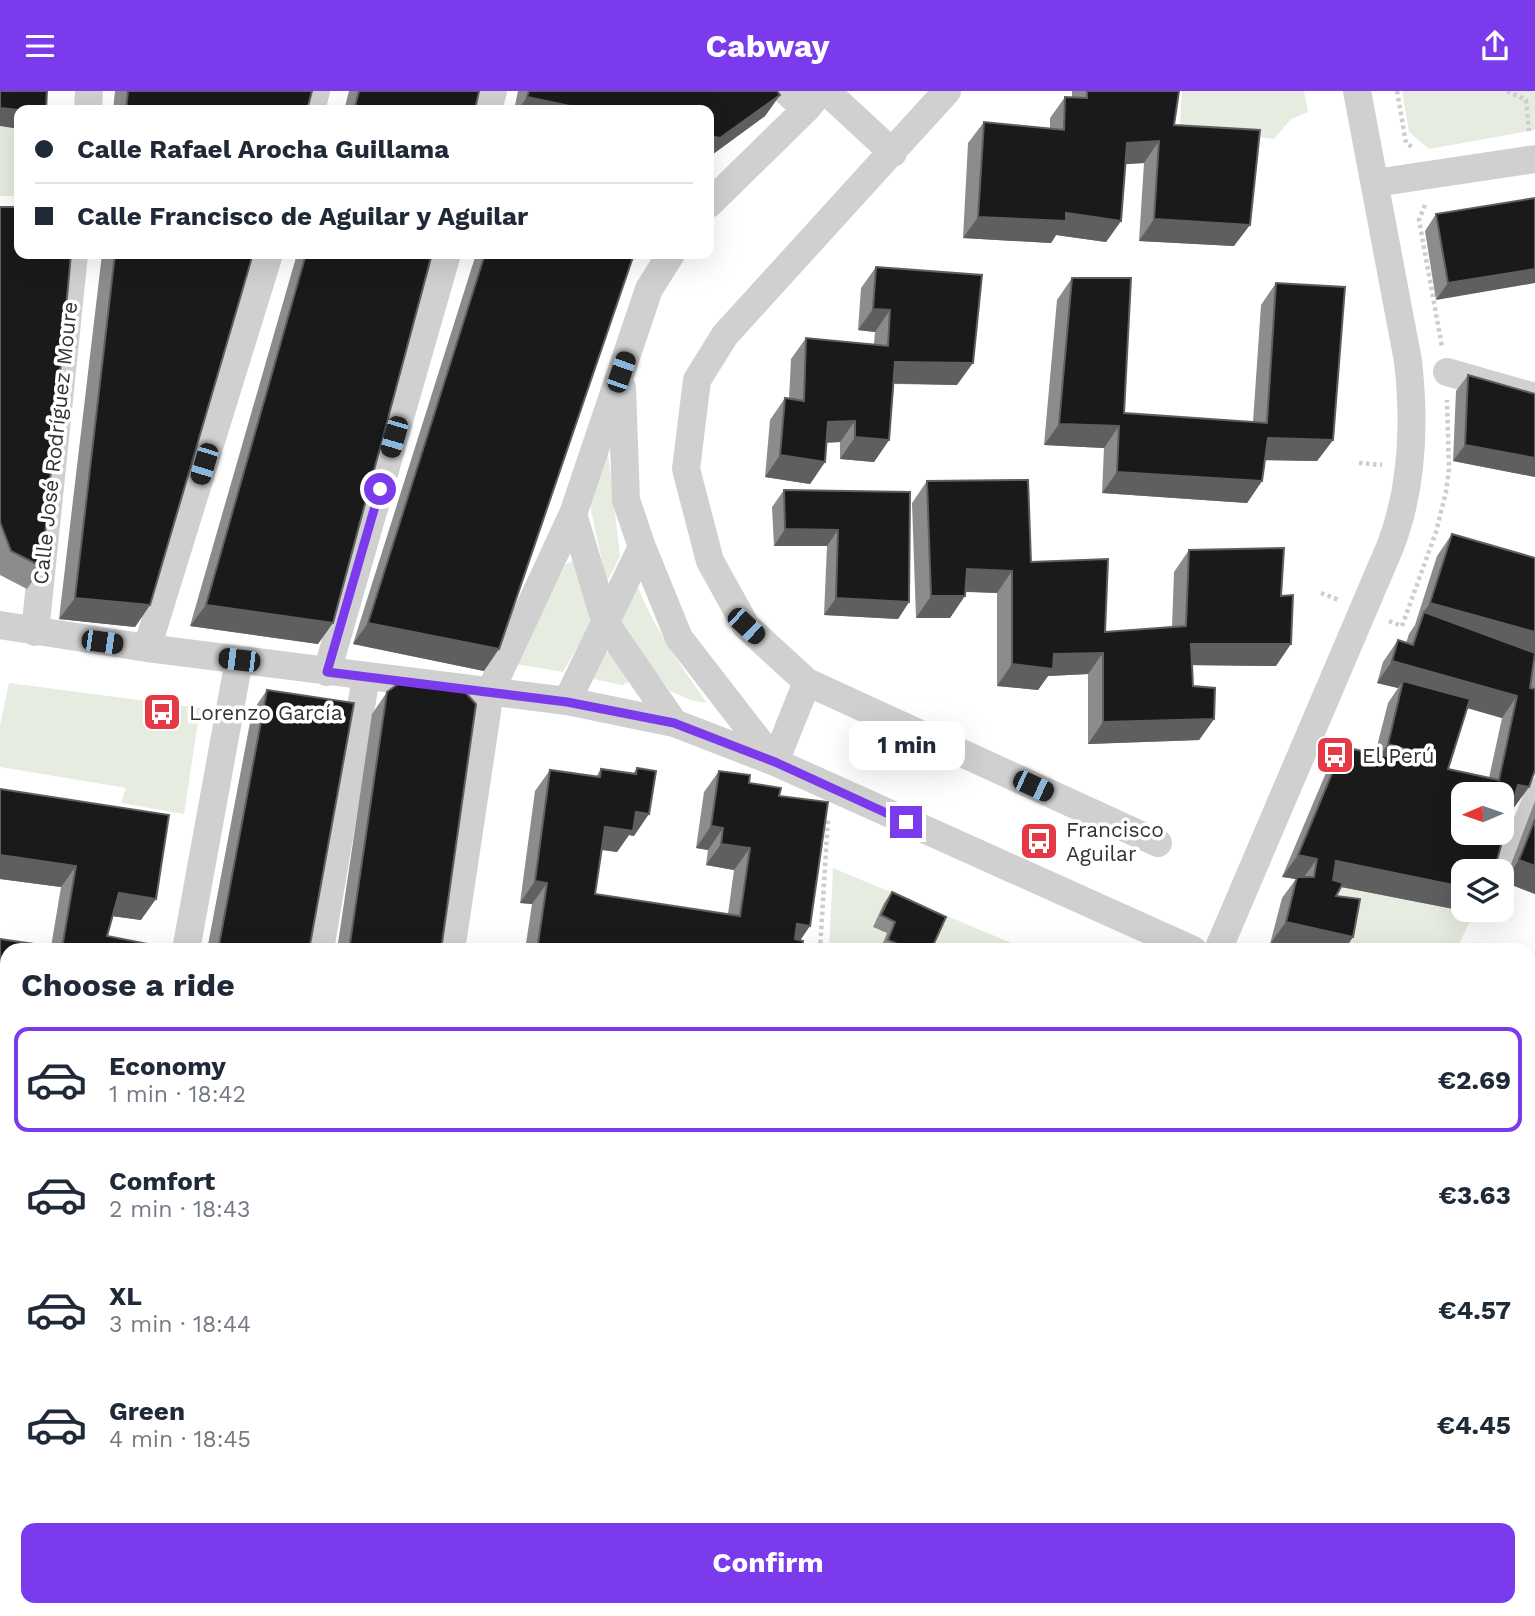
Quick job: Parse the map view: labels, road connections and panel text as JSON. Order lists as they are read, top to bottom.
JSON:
{
  "streets": {
    "street": ["Calle José Rodríguez Moure"]
  },
  "places": {
    "bus stop": ["Lorenzo García", "El Perú", "Francisco Aguilar"]
  },
  "north": "left",
  "page": {
    "header": "Cabway",
    "banner": ["Calle Rafael Arocha Guillama", "Calle Francisco de Aguilar y Aguilar"],
    "bubble": "1 min",
    "heading": "Choose a ride",
    "list": [
      {
        "name": "Economy",
        "note": "1 min · 18:42",
        "value": "€2.69"
      },
      {
        "name": "Comfort",
        "note": "2 min · 18:43",
        "value": "€3.63"
      },
      {
        "name": "XL",
        "note": "3 min · 18:44",
        "value": "€4.57"
      },
      {
        "name": "Green",
        "note": "4 min · 18:45",
        "value": "€4.45"
      }
    ],
    "buttons": "Confirm"
  }
}
